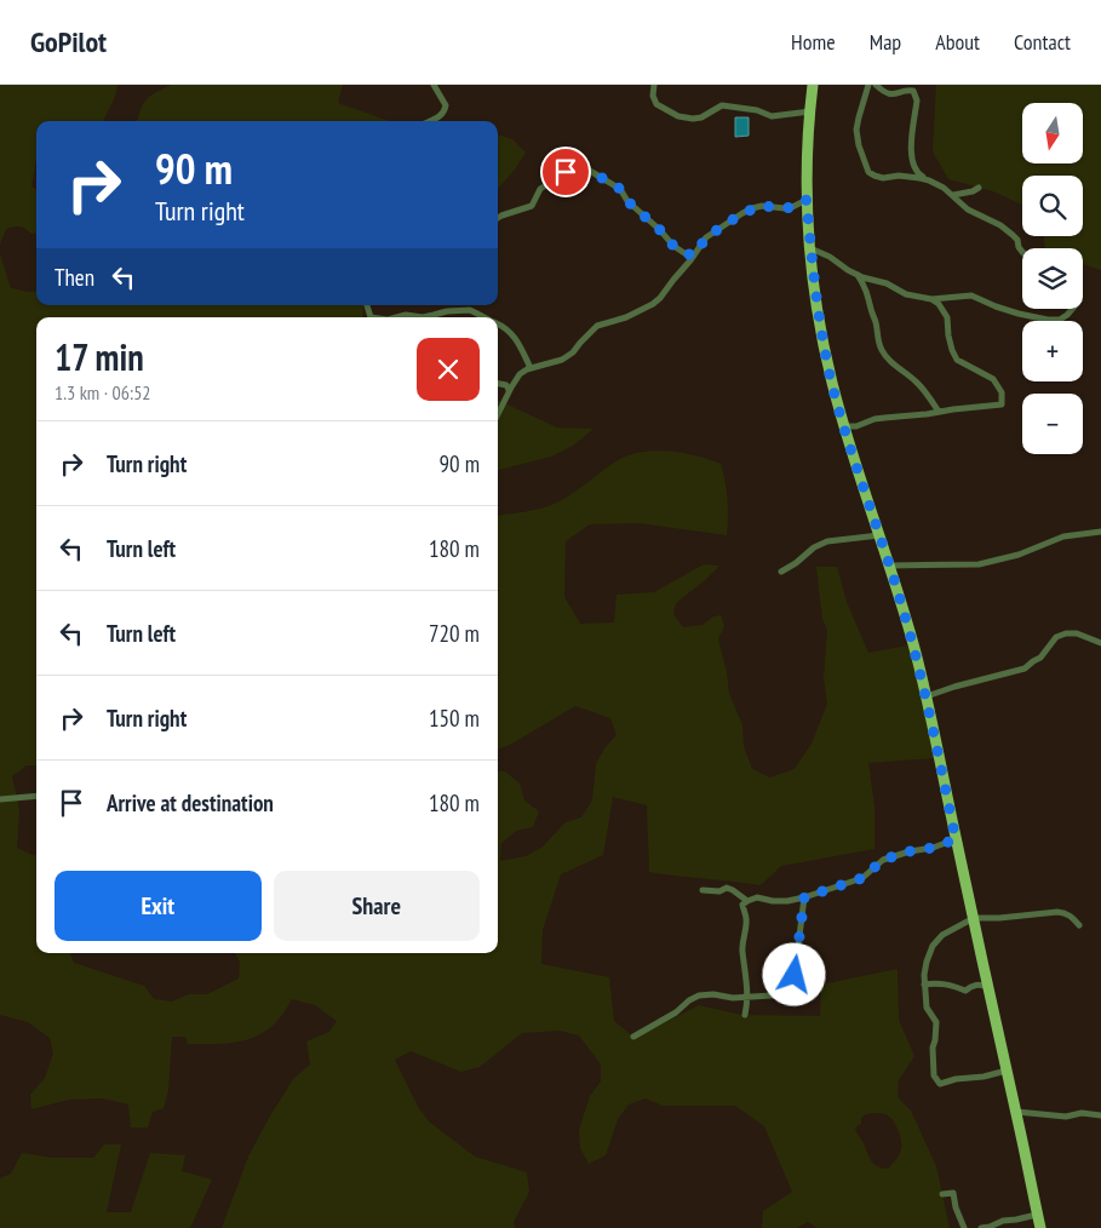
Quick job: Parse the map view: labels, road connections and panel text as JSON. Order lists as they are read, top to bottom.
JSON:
{
  "north": "bottom",
  "page": {
    "header": "GoPilot",
    "nav": [
      "Home",
      "Map",
      "About",
      "Contact"
    ],
    "map_buttons": ["+", "−"],
    "turn": ["90 m", "Turn right"],
    "then": "Then",
    "heading": ["17 min", "1.3 km · 06:52"],
    "list": [
      {
        "name": "Turn right",
        "value": "90 m"
      },
      {
        "name": "Turn left",
        "value": "180 m"
      },
      {
        "name": "Turn left",
        "value": "720 m"
      },
      {
        "name": "Turn right",
        "value": "150 m"
      },
      {
        "name": "Arrive at destination",
        "value": "180 m"
      }
    ],
    "buttons": ["Exit", "Share"]
  }
}
